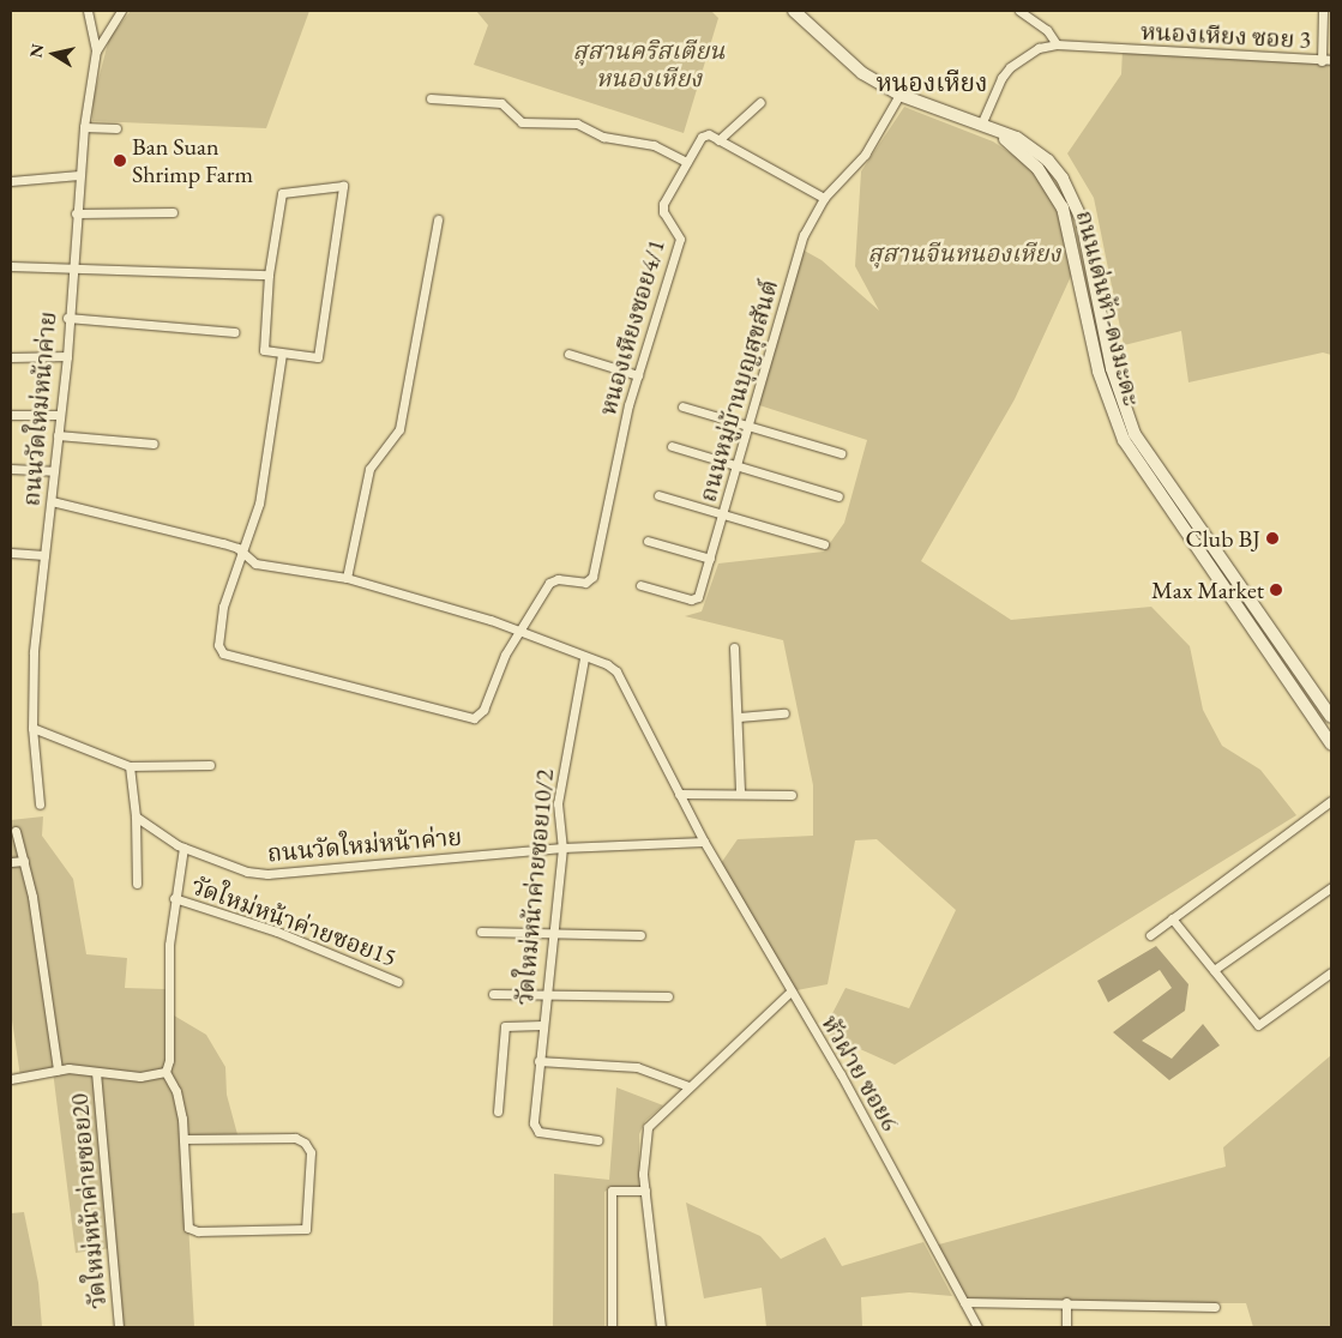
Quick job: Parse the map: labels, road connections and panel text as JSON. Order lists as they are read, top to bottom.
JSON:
{
  "streets": {
    "main road": ["ถนนเด่นห้า-ดงมะดะ"],
    "street": [
      "หนองเหียง ซอย 3",
      "หนองเหียงซอย4/1",
      "ถนนหมู่บ้านบุญสุขสันต์",
      "ถนนวัดใหม่หน้าค่าย",
      "วัดใหม่หน้าค่ายซอย10/2",
      "วัดใหม่หน้าค่ายซอย15",
      "หัวฝาย ซอย6",
      "วัดใหม่หน้าค่ายซอย20"
    ]
  },
  "crossings": [
    ["หนองเหียง ซอย 3", "ถนนเด่นห้า-ดงมะดะ"],
    ["ถนนเด่นห้า-ดงมะดะ", "ถนนหมู่บ้านบุญสุขสันต์"],
    ["หนองเหียงซอย4/1", "หัวฝาย ซอย6"],
    ["ถนนวัดใหม่หน้าค่าย", "วัดใหม่หน้าค่ายซอย10/2"],
    ["ถนนวัดใหม่หน้าค่าย", "หัวฝาย ซอย6"],
    ["วัดใหม่หน้าค่ายซอย10/2", "หัวฝาย ซอย6"]
  ],
  "districts": ["หนองเหียง"],
  "parks": ["สุสานคริสเตียน หนองเหียง", "สุสานจีนหนองเหียง"],
  "places": ["Ban Suan Shrimp Farm", "Club BJ", "Max Market"],
  "north": "left"
}
